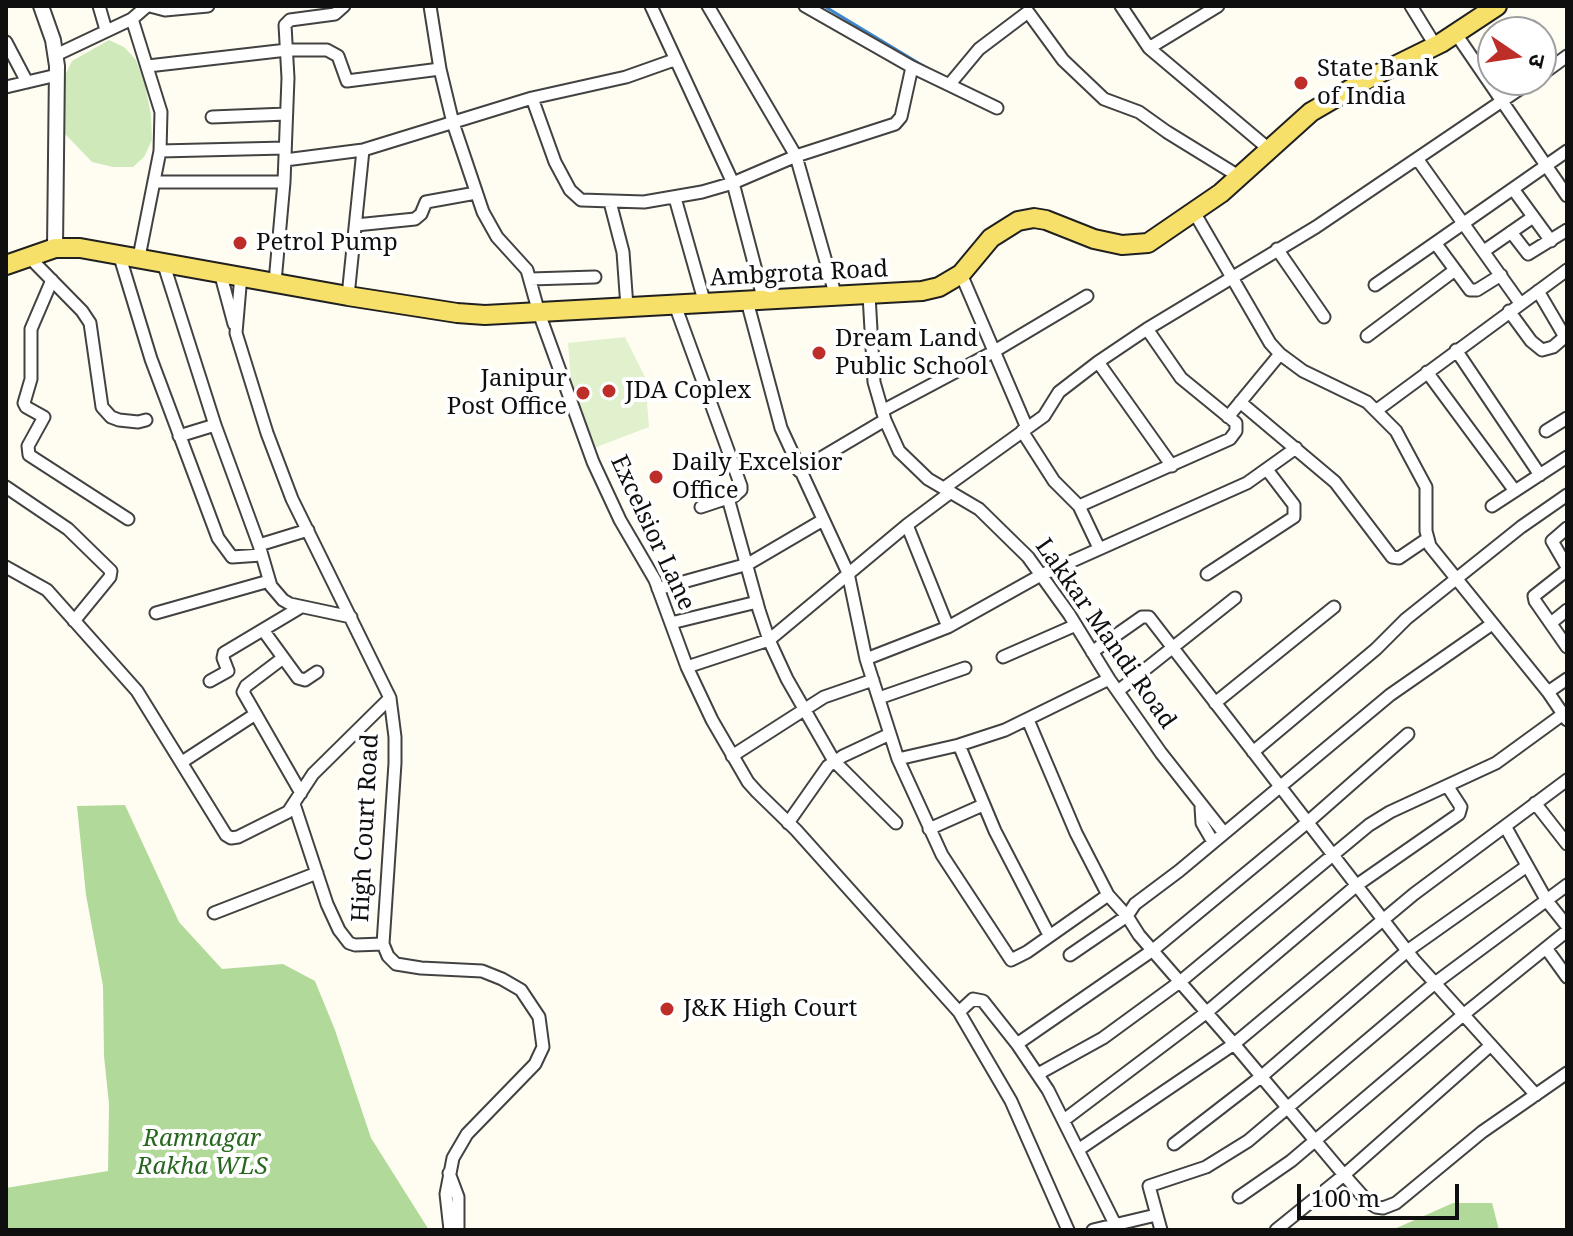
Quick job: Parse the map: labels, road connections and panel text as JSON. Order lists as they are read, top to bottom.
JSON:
{
  "streets": {
    "main road": ["Ambgrota Road"],
    "street": ["Excelsior Lane", "Lakkar Mandi Road", "High Court Road"]
  },
  "crossings": [
    ["Ambgrota Road", "Excelsior Lane"],
    ["Ambgrota Road", "Lakkar Mandi Road"],
    ["Ambgrota Road", "High Court Road"]
  ],
  "parks": ["Ramnagar Rakha WLS"],
  "places": [
    "State Bank of India",
    "Petrol Pump",
    "Dream Land Public School",
    "JDA Coplex",
    "Janipur Post Office",
    "Daily Excelsior Office",
    "J&K High Court"
  ],
  "scale_bar": "100 m",
  "north": "right"
}
